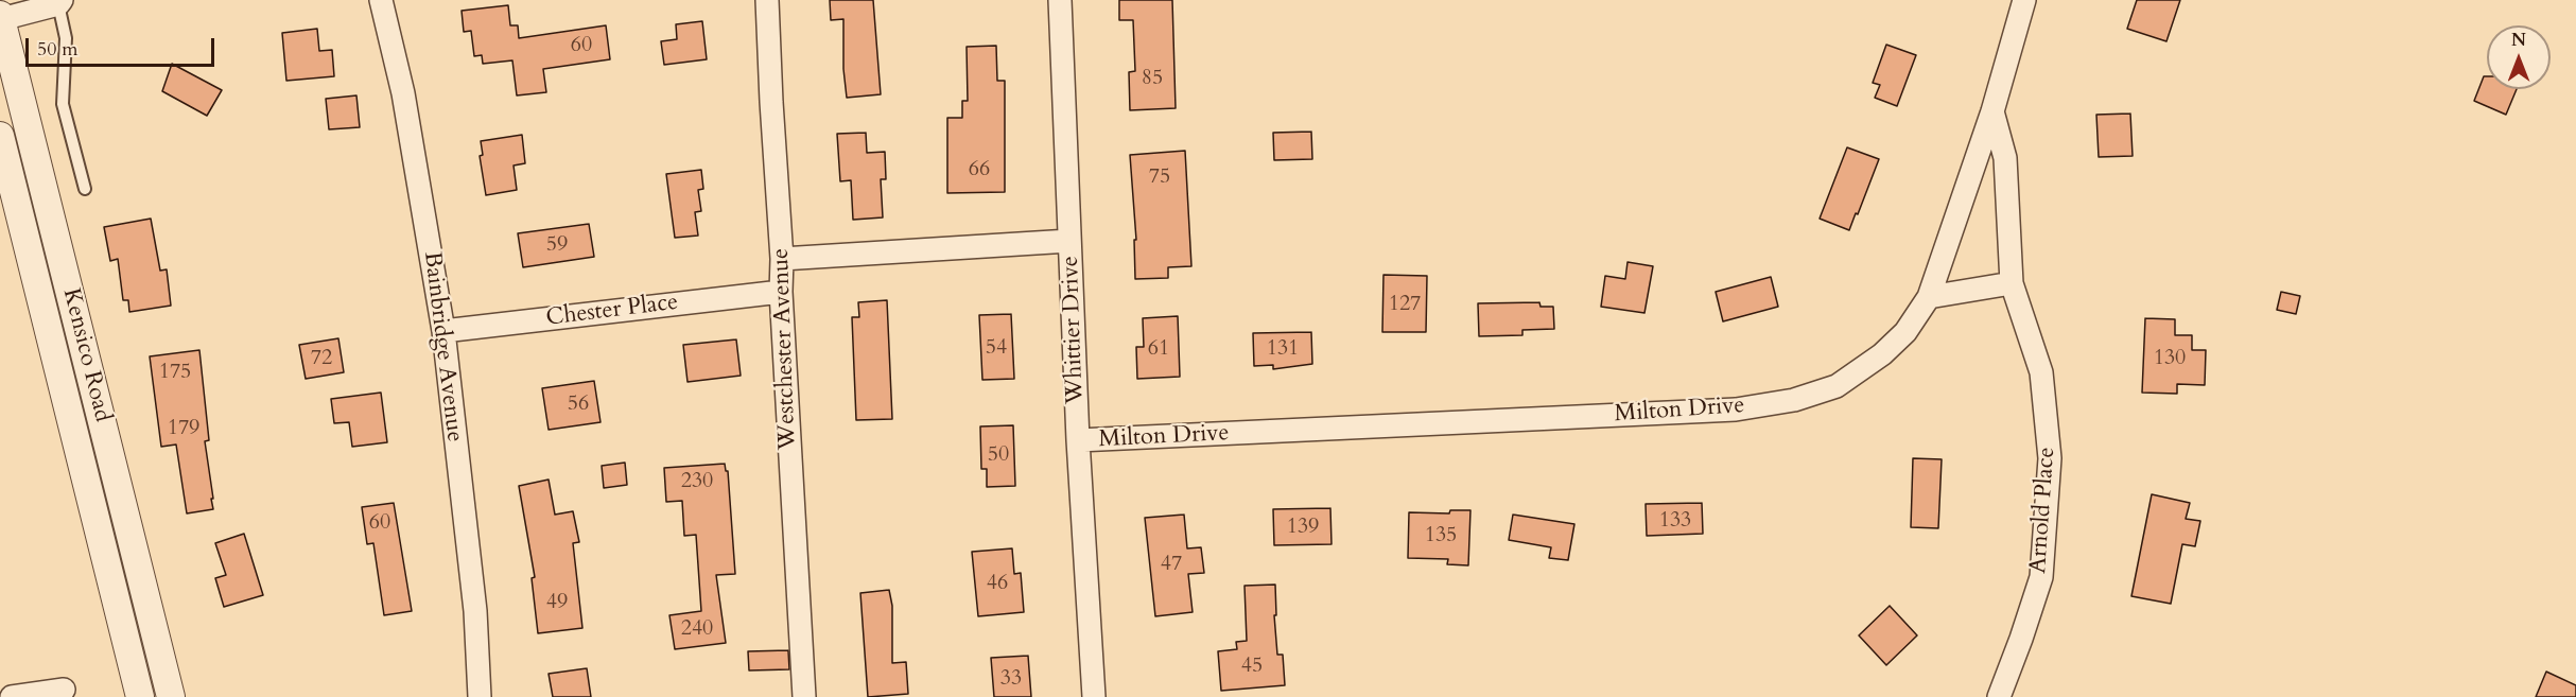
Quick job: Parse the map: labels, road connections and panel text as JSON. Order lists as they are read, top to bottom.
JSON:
{
  "streets": {
    "street": [
      "Chester Place",
      "Whittier Drive",
      "Bainbridge Avenue",
      "Westchester Avenue",
      "Kensico Road",
      "Milton Drive",
      "Arnold Place"
    ]
  },
  "crossings": [
    ["Chester Place", "Bainbridge Avenue"],
    ["Chester Place", "Westchester Avenue"],
    ["Whittier Drive", "Milton Drive"],
    ["Milton Drive", "Arnold Place"]
  ],
  "house_numbers": [
    "60",
    "85",
    "66",
    "75",
    "59",
    "127",
    "54",
    "61",
    "131",
    "72",
    "130",
    "175",
    "56",
    "179",
    "50",
    "230",
    "133",
    "60",
    "139",
    "135",
    "47",
    "46",
    "49",
    "240",
    "45",
    "33"
  ],
  "scale_bar": "50 m",
  "north": "top"
}
